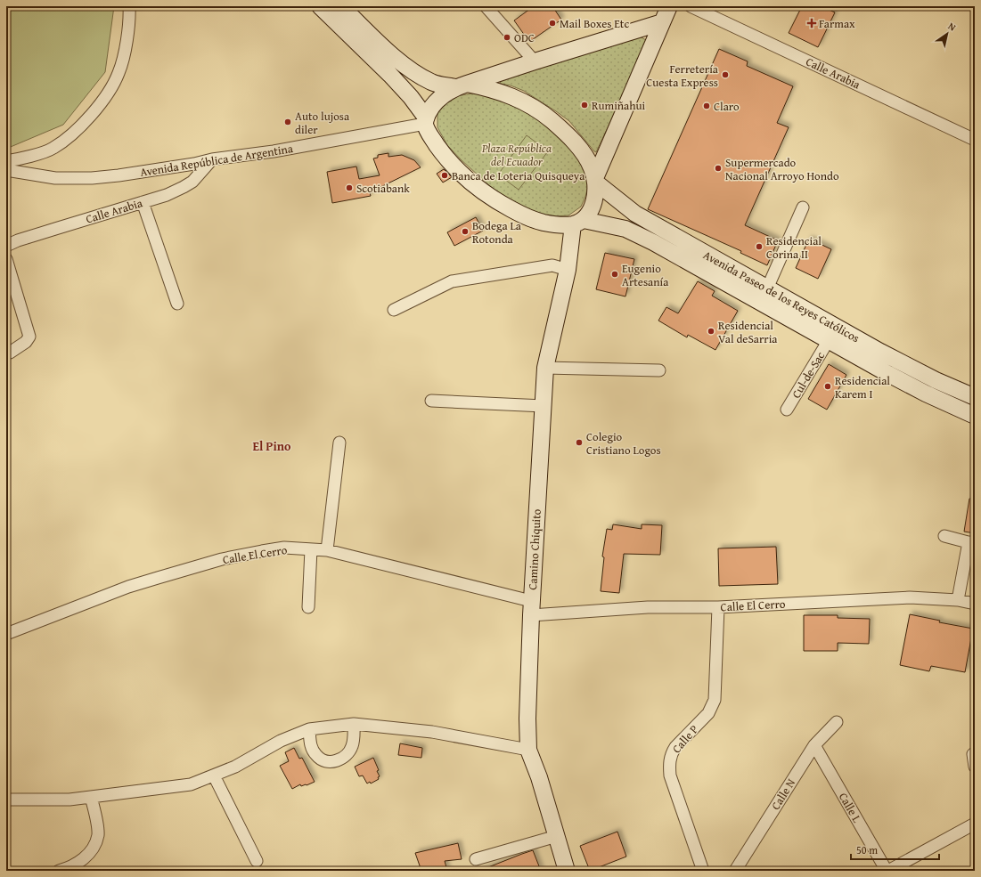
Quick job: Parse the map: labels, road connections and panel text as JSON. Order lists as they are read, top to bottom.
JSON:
{
  "streets": {
    "main road": ["Avenida Paseo de los Reyes Católicos", "Camino Chiquito"],
    "street": [
      "Calle Arabia",
      "Avenida República de Argentina",
      "Cul-de-Sac",
      "Calle El Cerro",
      "Calle P",
      "Calle N",
      "Calle L"
    ]
  },
  "crossings": [
    ["Calle Arabia", "Avenida República de Argentina"],
    ["Avenida Paseo de los Reyes Católicos", "Cul-de-Sac"],
    ["Avenida Paseo de los Reyes Católicos", "Camino Chiquito"],
    ["Camino Chiquito", "Calle El Cerro"],
    ["Calle El Cerro", "Calle P"],
    ["Calle N", "Calle L"]
  ],
  "districts": ["El Pino"],
  "parks": ["Plaza República del Ecuador"],
  "places": {
    "other": [
      "Mail Boxes Etc",
      "ODC",
      "Ferretería Cuesta Express",
      "Rumiñahui",
      "Claro",
      "Auto lujosa diler",
      "Supermercado Nacional Arroyo Hondo",
      "Banca de Loteria Quisqueya",
      "Scotiabank",
      "Bodega La Rotonda",
      "Residencial Corina II",
      "Eugenio Artesanía",
      "Residencial Val deSarria",
      "Residencial Karem I",
      "Colegio Cristiano Logos"
    ],
    "health": ["Farmax"]
  },
  "scale_bar": "50 m",
  "north": "top right"
}
